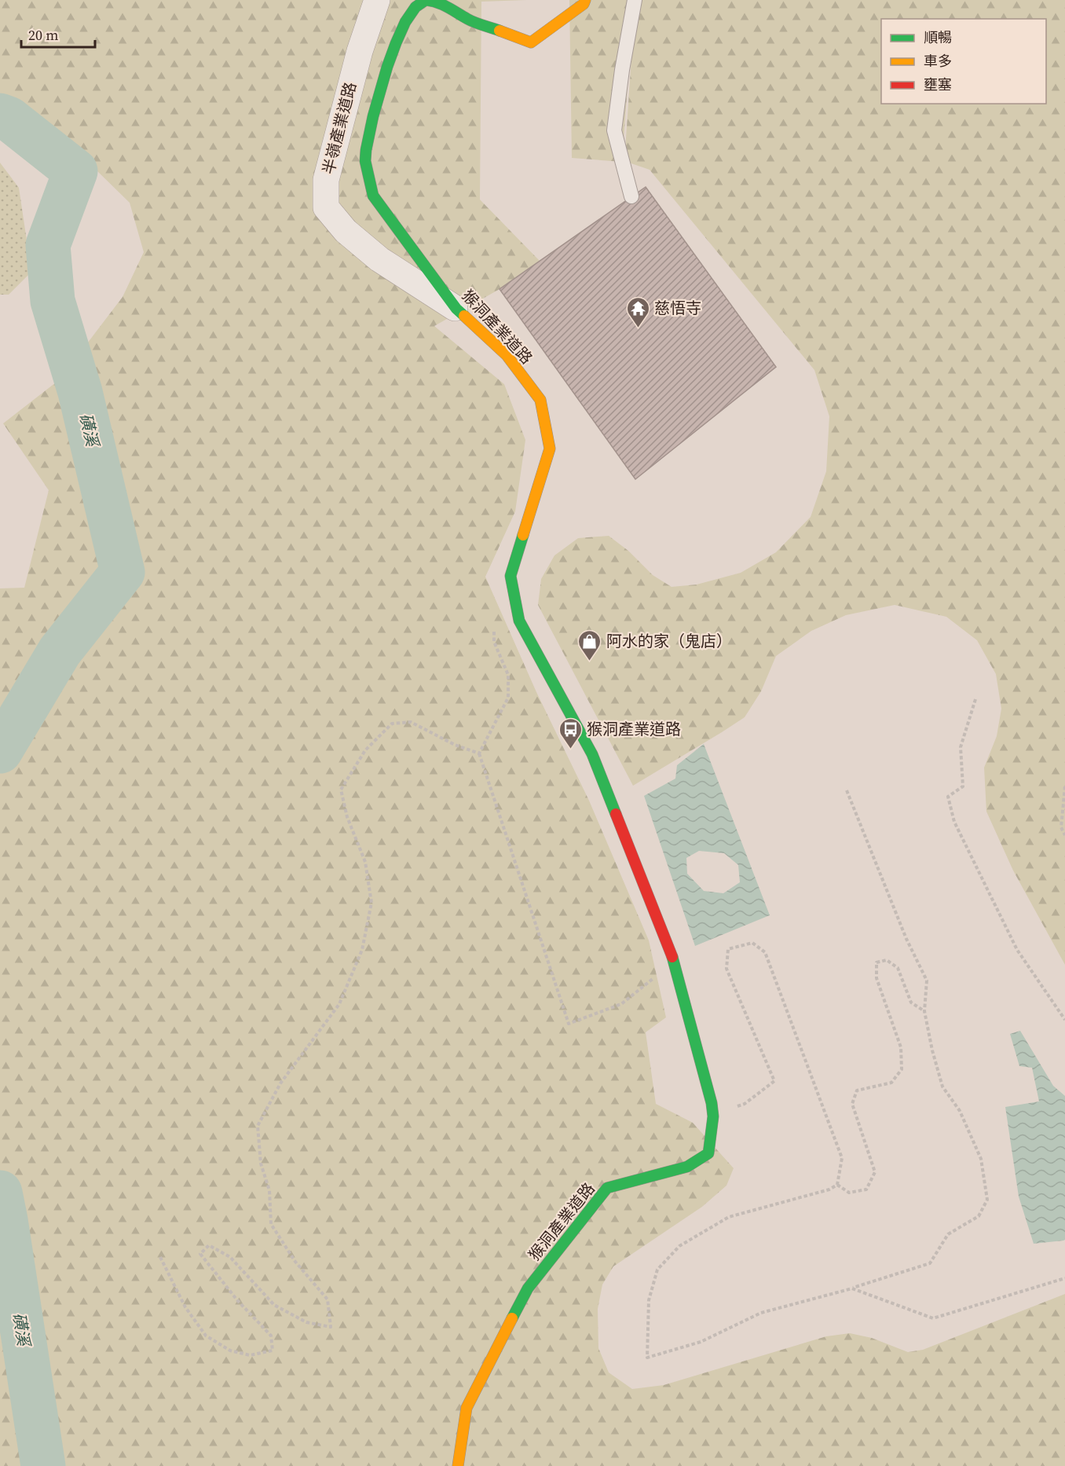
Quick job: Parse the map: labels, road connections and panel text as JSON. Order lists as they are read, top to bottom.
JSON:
{
  "streets": {
    "street": ["半嶺產業道路", "猴洞產業道路"]
  },
  "crossings": [
    ["半嶺產業道路", "猴洞產業道路"]
  ],
  "water": ["磺溪"],
  "places": {
    "temple": ["慈悟寺"],
    "shop": ["阿水的家（鬼店）"],
    "bus stop": ["猴洞產業道路"]
  },
  "legend": ["順暢", "車多", "壅塞"],
  "scale_bar": "20 m"
}
